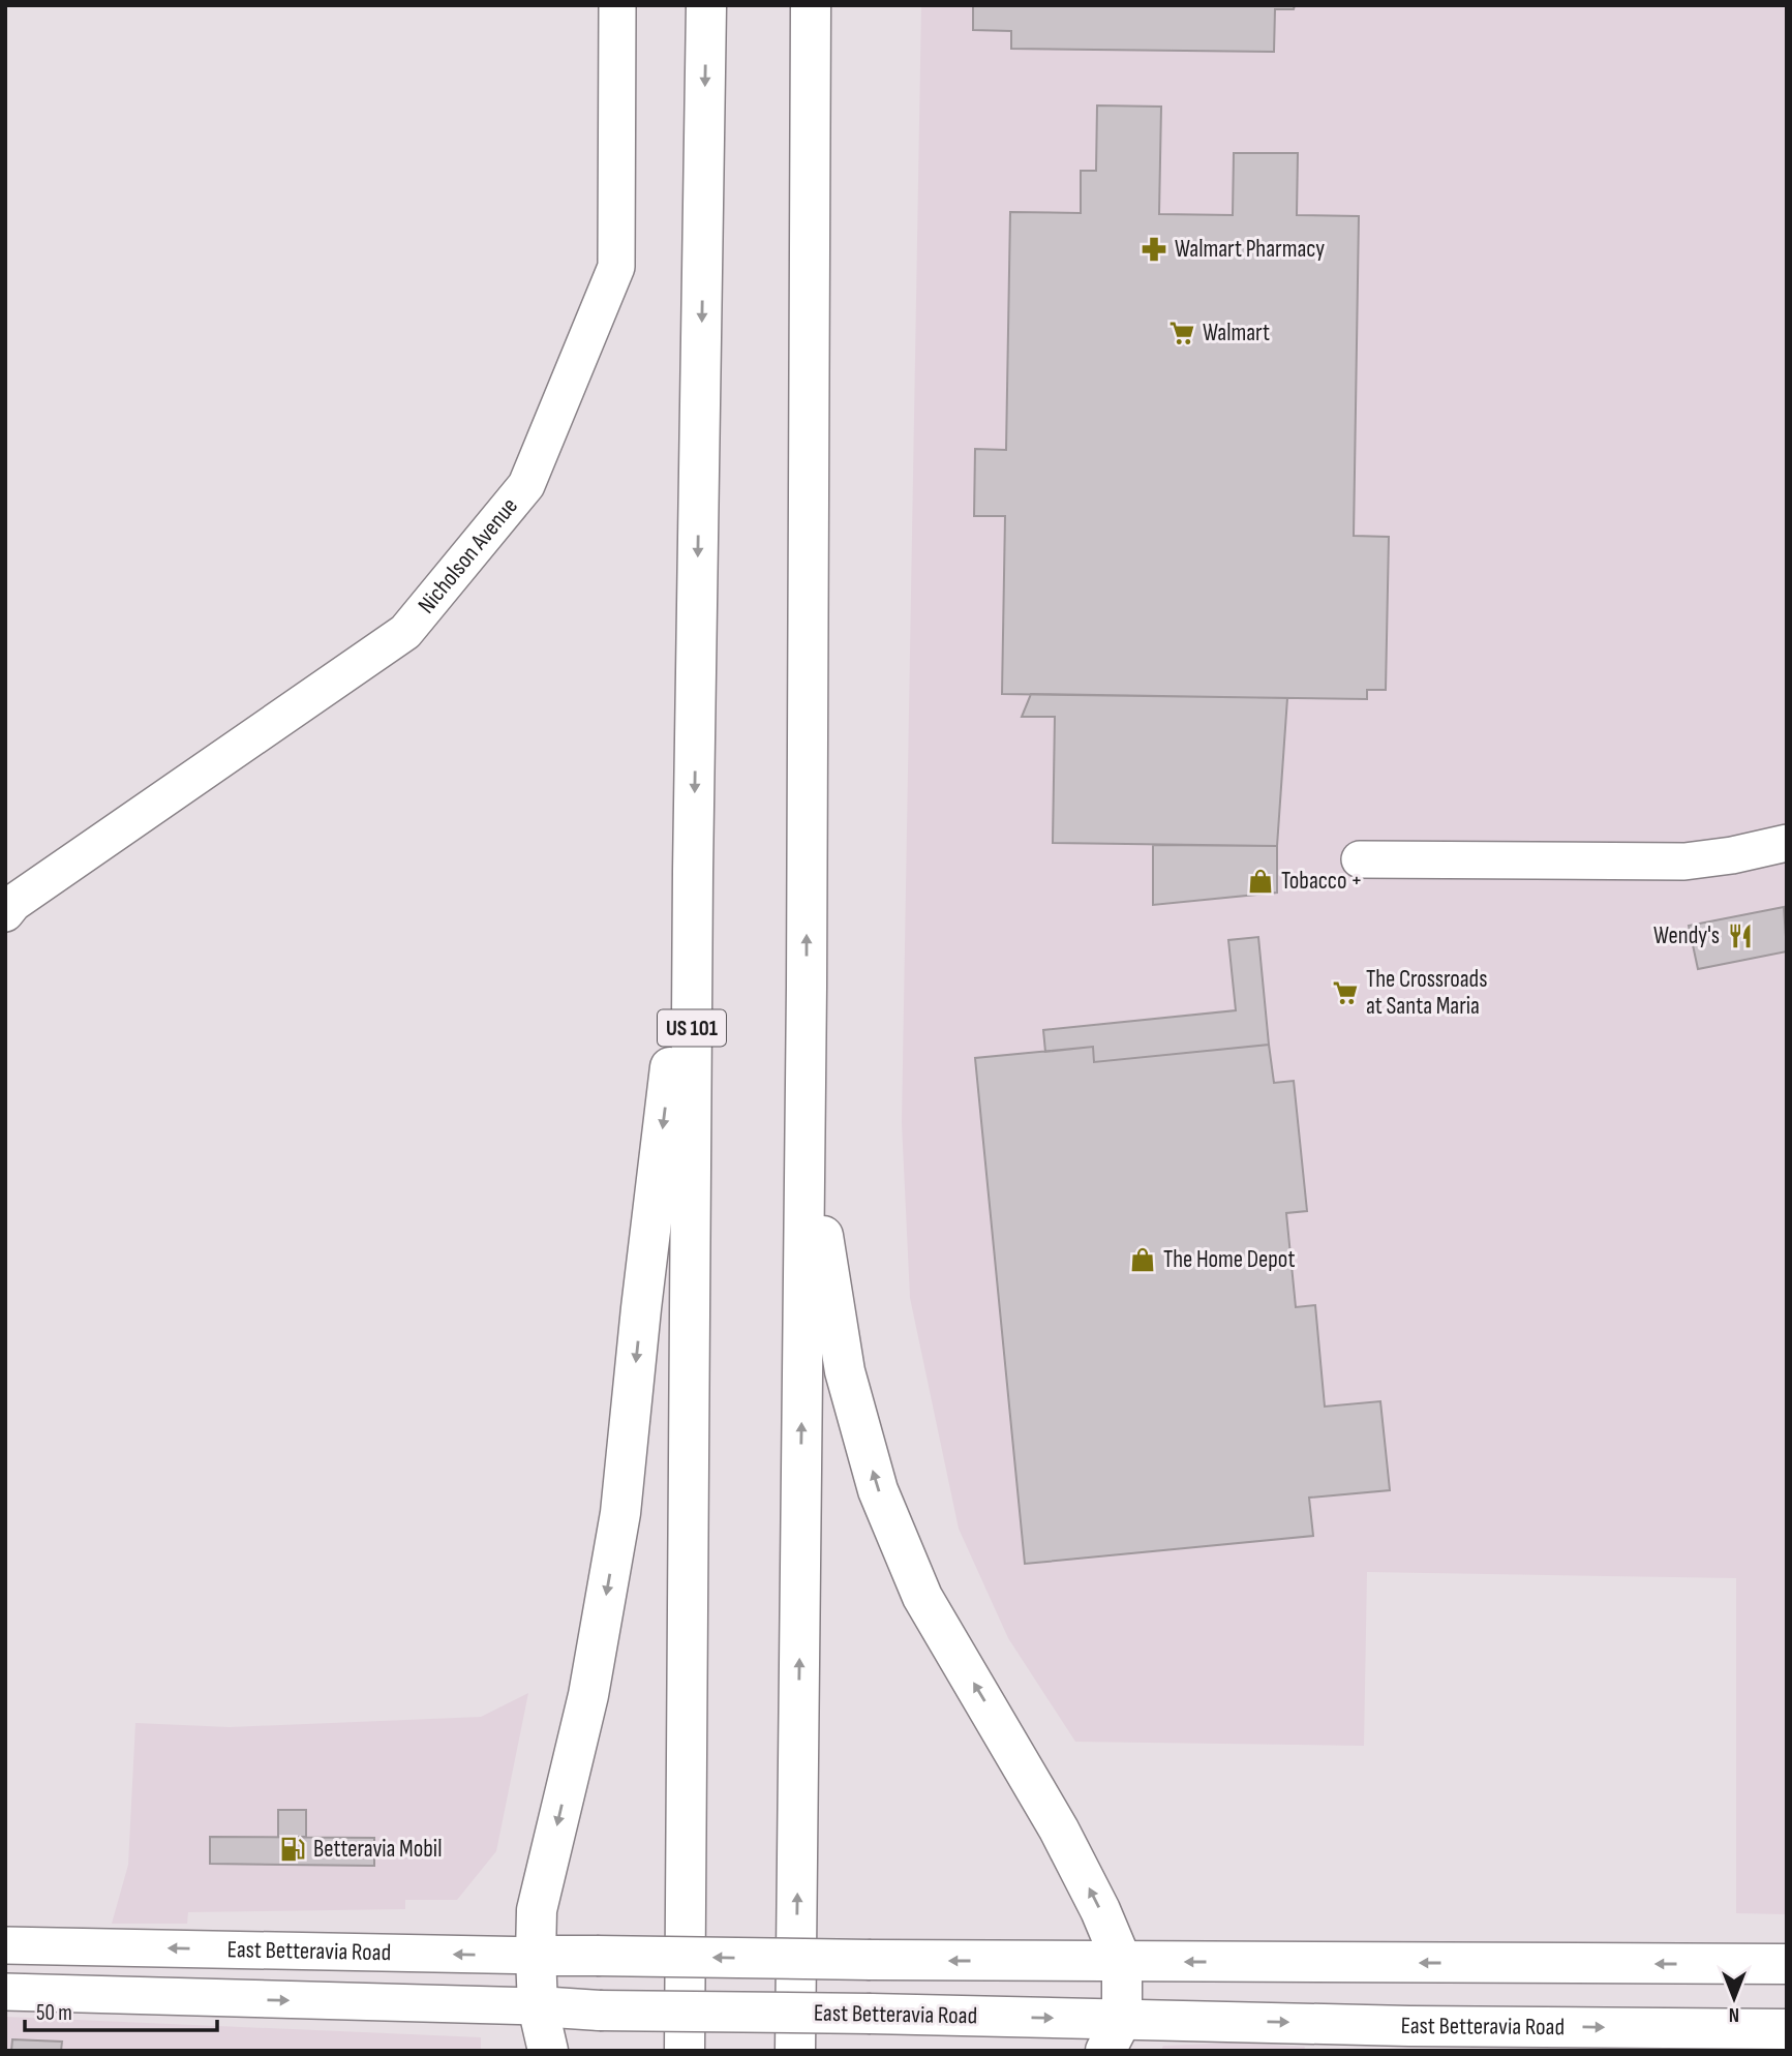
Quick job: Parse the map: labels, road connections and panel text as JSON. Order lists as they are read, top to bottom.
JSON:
{
  "streets": {
    "highway": ["US 101", "East Betteravia Road"],
    "street": ["Nicholson Avenue"]
  },
  "places": {
    "pharmacy": ["Walmart Pharmacy"],
    "supermarket": ["Walmart", "The Crossroads at Santa Maria"],
    "shop": ["Tobacco +", "The Home Depot"],
    "restaurant": ["Wendy's"],
    "fuel station": ["Betteravia Mobil"]
  },
  "scale_bar": "50 m",
  "north": "bottom"
}
